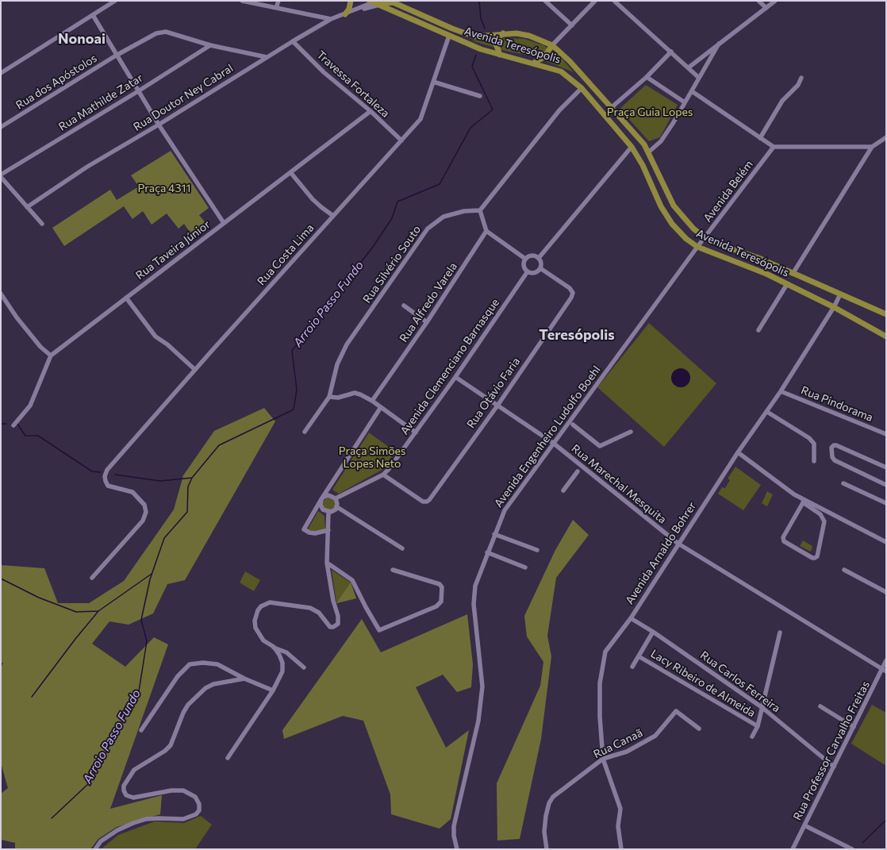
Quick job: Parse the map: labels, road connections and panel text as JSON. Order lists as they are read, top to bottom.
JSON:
{
  "streets": {
    "main road": ["Avenida Teresópolis"],
    "street": [
      "Rua dos Apóstolos",
      "Travessa Fortaleza",
      "Rua Doutor Ney Cabral",
      "Rua Mathilde Zatar",
      "Avenida Belém",
      "Rua Taveira Júnior",
      "Rua Costa Lima",
      "Rua Silvério Souto",
      "Rua Alfredo Varela",
      "Avenida Clemenciano Barnasque",
      "Rua Otávio Faria",
      "Rua Pindorama",
      "Avenida Engenheiro Ludolfo Boehl",
      "Rua Marechal Mesquita",
      "Avenida Arnaldo Bohrer",
      "Rua Carlos Ferreira",
      "Lacy Ribeiro de Almeida",
      "Rua Canaã",
      "Rua Professor Carvalho Freitas"
    ]
  },
  "crossings": [
    ["Avenida Teresópolis", "Rua Doutor Ney Cabral"],
    ["Avenida Teresópolis", "Avenida Belém"],
    ["Avenida Teresópolis", "Rua Costa Lima"],
    ["Avenida Teresópolis", "Avenida Engenheiro Ludolfo Boehl"],
    ["Avenida Teresópolis", "Avenida Arnaldo Bohrer"],
    ["Rua dos Apóstolos", "Rua Doutor Ney Cabral"],
    ["Rua dos Apóstolos", "Rua Mathilde Zatar"],
    ["Travessa Fortaleza", "Rua Doutor Ney Cabral"],
    ["Travessa Fortaleza", "Rua Taveira Júnior"],
    ["Travessa Fortaleza", "Rua Costa Lima"],
    ["Avenida Belém", "Avenida Engenheiro Ludolfo Boehl"],
    ["Avenida Clemenciano Barnasque", "Rua Otávio Faria"],
    ["Avenida Clemenciano Barnasque", "Rua Marechal Mesquita"],
    ["Rua Otávio Faria", "Rua Marechal Mesquita"],
    ["Rua Pindorama", "Avenida Arnaldo Bohrer"],
    ["Avenida Engenheiro Ludolfo Boehl", "Rua Marechal Mesquita"],
    ["Rua Marechal Mesquita", "Avenida Arnaldo Bohrer"],
    ["Rua Marechal Mesquita", "Rua Professor Carvalho Freitas"],
    ["Avenida Arnaldo Bohrer", "Rua Carlos Ferreira"],
    ["Avenida Arnaldo Bohrer", "Rua Canaã"],
    ["Rua Carlos Ferreira", "Rua Professor Carvalho Freitas"]
  ],
  "districts": ["Nonoai", "Teresópolis"],
  "water": ["Arroio Passo Fundo"],
  "parks": ["Praça Guia Lopes", "Praça 4311", "Praça Simões Lopes Neto"]
}
